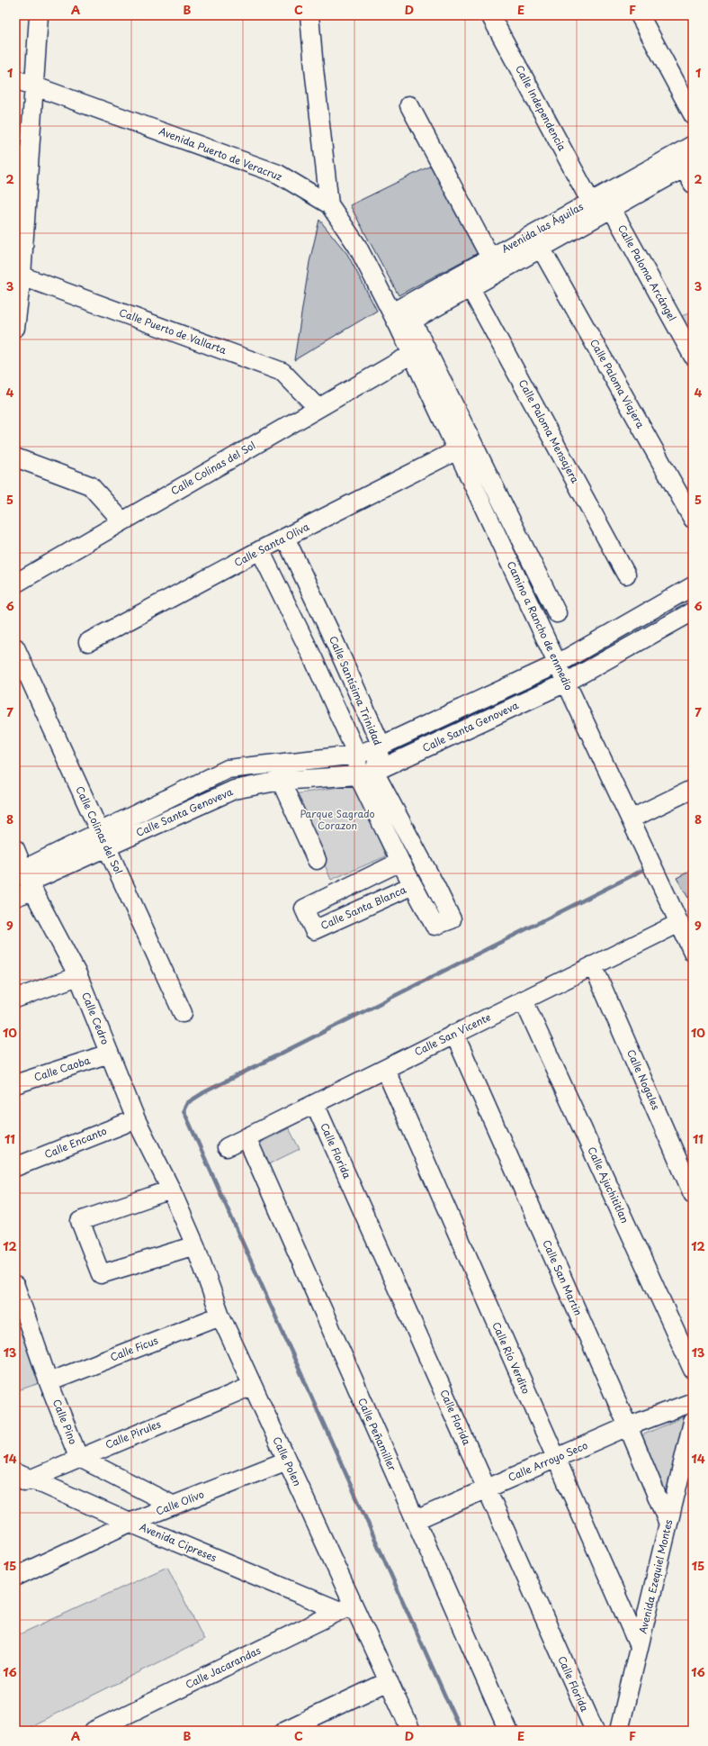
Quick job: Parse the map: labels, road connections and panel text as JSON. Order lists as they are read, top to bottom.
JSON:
{
  "streets": {
    "street": [
      "Calle Independencia",
      "Avenida Puerto de Veracruz",
      "Avenida las Águilas",
      "Calle Paloma Arcángel",
      "Calle Puerto de Vallarta",
      "Calle Paloma Viajera",
      "Calle Paloma Mensajera",
      "Calle Colinas del Sol",
      "Calle Santa Oliva",
      "Camino a Rancho de enmedio",
      "Calle Santísima Trinidad",
      "Calle Santa Genoveva",
      "Calle Santa Blanca",
      "Calle Cedro",
      "Calle San Vicente",
      "Calle Caoba",
      "Calle Nogales",
      "Calle Encanto",
      "Calle Florida",
      "Calle Ajuchititlan",
      "Calle San Martin",
      "Calle Ficus",
      "Calle Río Verdito",
      "Calle Pino",
      "Calle Pirules",
      "Calle Peñamiller",
      "Calle Polen",
      "Calle Arroyo Seco",
      "Calle Olivo",
      "Avenida Cipreses",
      "Avenida Ezequiel Montes",
      "Calle Jacarandas"
    ]
  },
  "crossings": [
    ["Calle Independencia", "Avenida las Águilas"],
    ["Avenida Puerto de Veracruz", "Avenida las Águilas"],
    ["Avenida Puerto de Veracruz", "Camino a Rancho de enmedio"],
    ["Avenida las Águilas", "Calle Paloma Arcángel"],
    ["Avenida las Águilas", "Calle Paloma Viajera"],
    ["Avenida las Águilas", "Calle Paloma Mensajera"],
    ["Avenida las Águilas", "Camino a Rancho de enmedio"],
    ["Calle Puerto de Vallarta", "Calle Colinas del Sol"],
    ["Calle Colinas del Sol", "Camino a Rancho de enmedio"],
    ["Calle Colinas del Sol", "Calle Santa Genoveva"],
    ["Calle Santa Oliva", "Camino a Rancho de enmedio"],
    ["Calle Santa Oliva", "Calle Santísima Trinidad"],
    ["Camino a Rancho de enmedio", "Calle Santa Genoveva"],
    ["Camino a Rancho de enmedio", "Calle San Vicente"],
    ["Calle Santísima Trinidad", "Calle Santa Genoveva"],
    ["Calle Santa Genoveva", "Calle Cedro"],
    ["Calle Cedro", "Calle Caoba"],
    ["Calle Cedro", "Calle Encanto"],
    ["Calle Cedro", "Calle Polen"],
    ["Calle San Vicente", "Calle Nogales"],
    ["Calle San Vicente", "Calle Florida"],
    ["Calle San Vicente", "Calle Ajuchititlan"],
    ["Calle San Vicente", "Calle San Martin"],
    ["Calle San Vicente", "Calle Río Verdito"],
    ["Calle San Vicente", "Calle Peñamiller"],
    ["Calle Florida", "Calle Arroyo Seco"],
    ["Calle San Martin", "Calle Arroyo Seco"],
    ["Calle San Martin", "Avenida Ezequiel Montes"],
    ["Calle Ficus", "Calle Pino"],
    ["Calle Ficus", "Calle Polen"],
    ["Calle Río Verdito", "Calle Arroyo Seco"],
    ["Calle Río Verdito", "Avenida Ezequiel Montes"],
    ["Calle Pino", "Calle Pirules"],
    ["Calle Pino", "Calle Olivo"],
    ["Calle Pirules", "Calle Polen"],
    ["Calle Pirules", "Avenida Cipreses"],
    ["Calle Peñamiller", "Calle Arroyo Seco"],
    ["Calle Polen", "Calle Olivo"],
    ["Calle Polen", "Avenida Cipreses"],
    ["Calle Polen", "Calle Jacarandas"],
    ["Calle Olivo", "Avenida Cipreses"],
    ["Avenida Cipreses", "Calle Jacarandas"]
  ],
  "parks": ["Parque Sagrado Corazon"],
  "grid": {
    "columns": [
      "A",
      "B",
      "C",
      "D",
      "E",
      "F"
    ],
    "rows": [
      "1",
      "2",
      "3",
      "4",
      "5",
      "6",
      "7",
      "8",
      "9",
      "10",
      "11",
      "12",
      "13",
      "14",
      "15",
      "16"
    ]
  }
}
